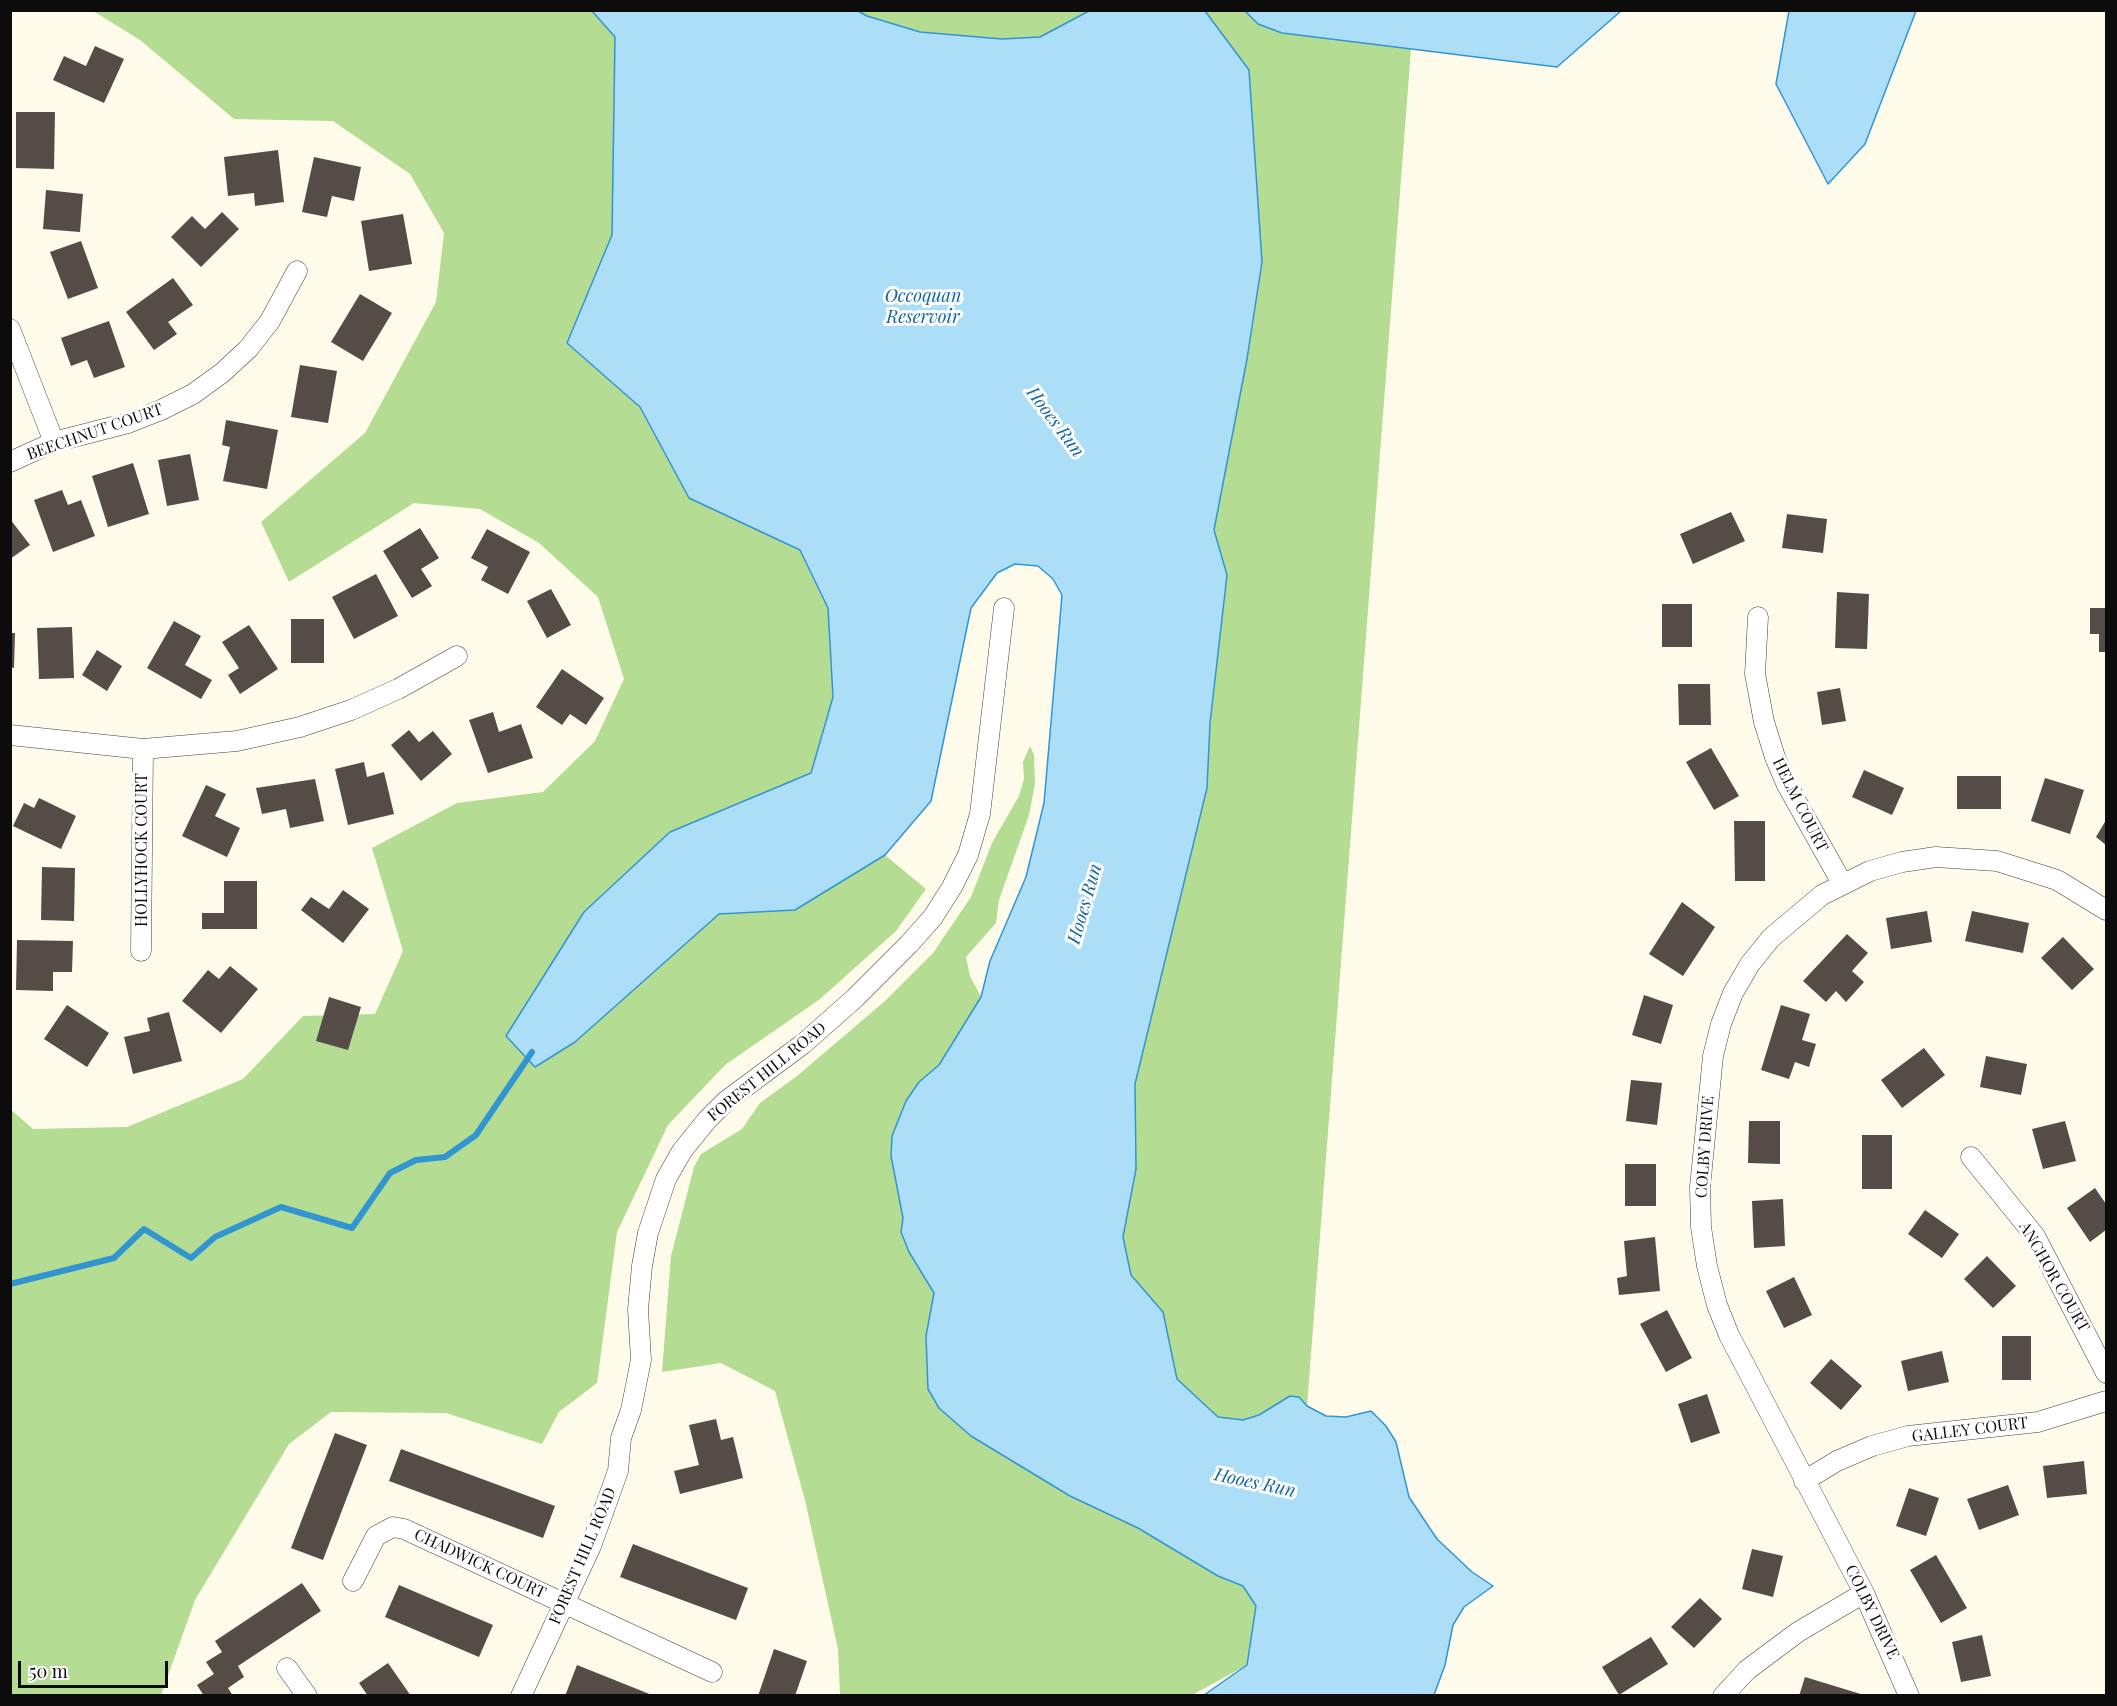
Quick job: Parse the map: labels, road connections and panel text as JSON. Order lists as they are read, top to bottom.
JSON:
{
  "streets": {
    "street": [
      "BEECHNUT COURT",
      "HELM COURT",
      "HOLLYHOCK COURT",
      "FOREST HILL ROAD",
      "COLBY DRIVE",
      "ANCHOR COURT",
      "GALLEY COURT",
      "CHADWICK COURT"
    ]
  },
  "crossings": [
    ["HELM COURT", "COLBY DRIVE"],
    ["FOREST HILL ROAD", "CHADWICK COURT"],
    ["COLBY DRIVE", "GALLEY COURT"]
  ],
  "water": ["Occoquan Reservoir", "Hooes Run"],
  "scale_bar": "50 m"
}
